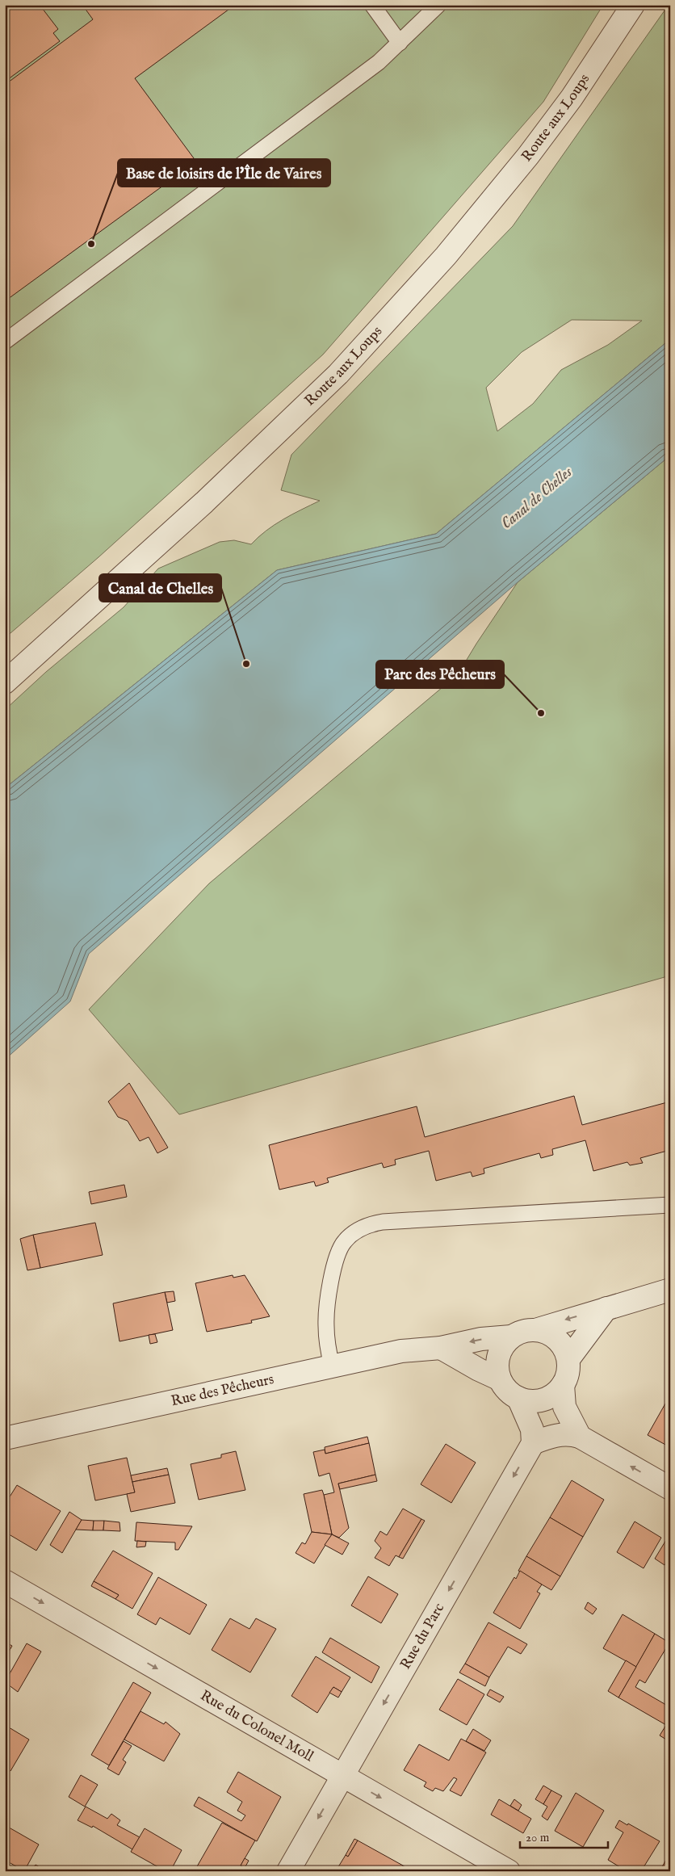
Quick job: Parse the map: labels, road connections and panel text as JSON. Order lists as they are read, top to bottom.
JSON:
{
  "streets": {
    "street": [
      "Route aux Loups",
      "Rue des Pêcheurs",
      "Rue du Parc",
      "Rue du Colonel Moll"
    ]
  },
  "crossings": [
    ["Rue du Parc", "Rue du Colonel Moll"]
  ],
  "one_way": ["Rue du Parc", "Rue du Colonel Moll"],
  "water": ["Canal de Chelles"],
  "places": ["Base de loisirs de l'Île de Vaires", "Canal de Chelles", "Parc des Pêcheurs"],
  "scale_bar": "20 m"
}
